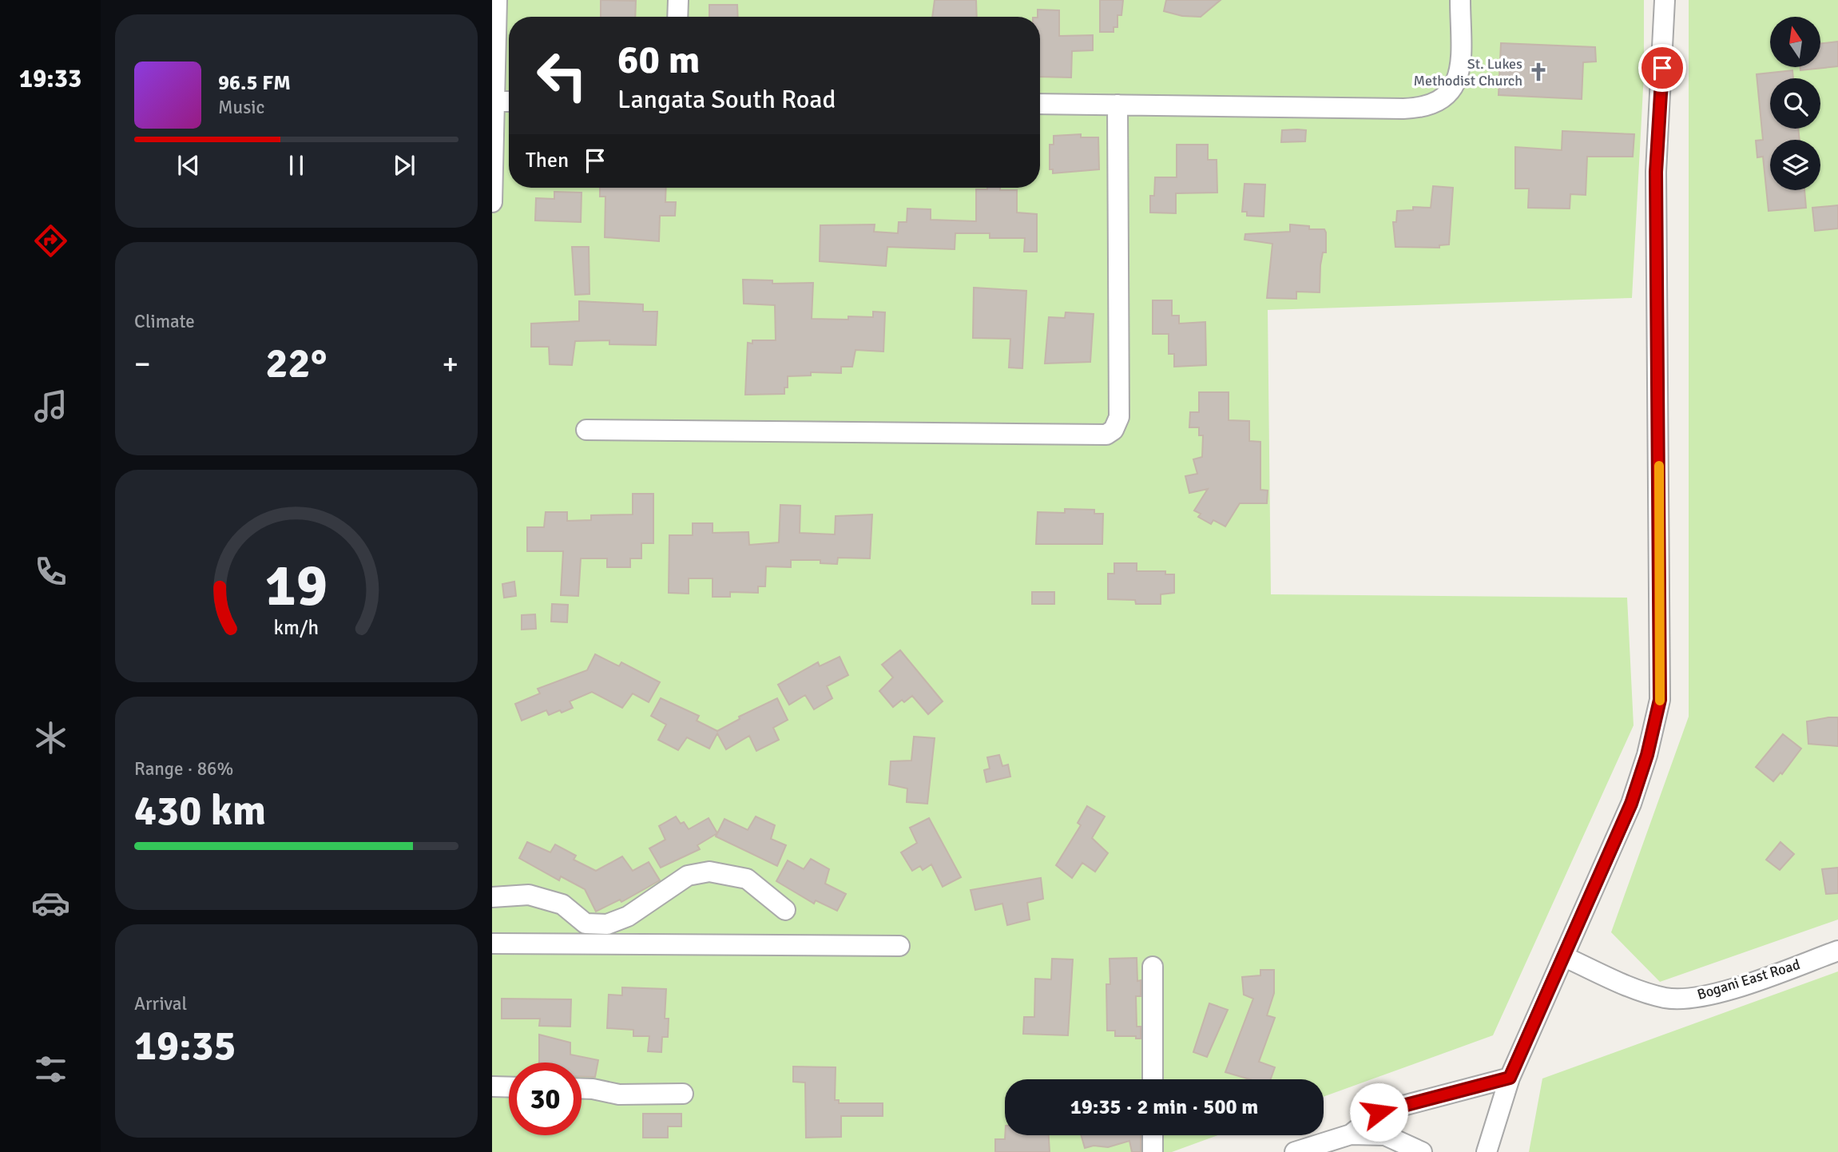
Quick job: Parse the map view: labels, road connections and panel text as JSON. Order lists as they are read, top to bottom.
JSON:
{
  "streets": {
    "street": ["Bogani East Road"]
  },
  "places": {
    "church": ["St. Lukes Methodist Church"]
  },
  "north": "top",
  "page": {
    "tabs": "19:33",
    "turn": ["60 m", "Langata South Road"],
    "song": ["96.5 FM", "Music"],
    "then": "Then",
    "tile": [
      "Climate",
      ["Range · 86%", "430 km"],
      ["Arrival", "19:35"]
    ],
    "heat": ["−", "22°", "+"],
    "limit": "30",
    "trip": "19:35 · 2 min · 500 m",
    "gauge": ["19", "km/h"]
  }
}
